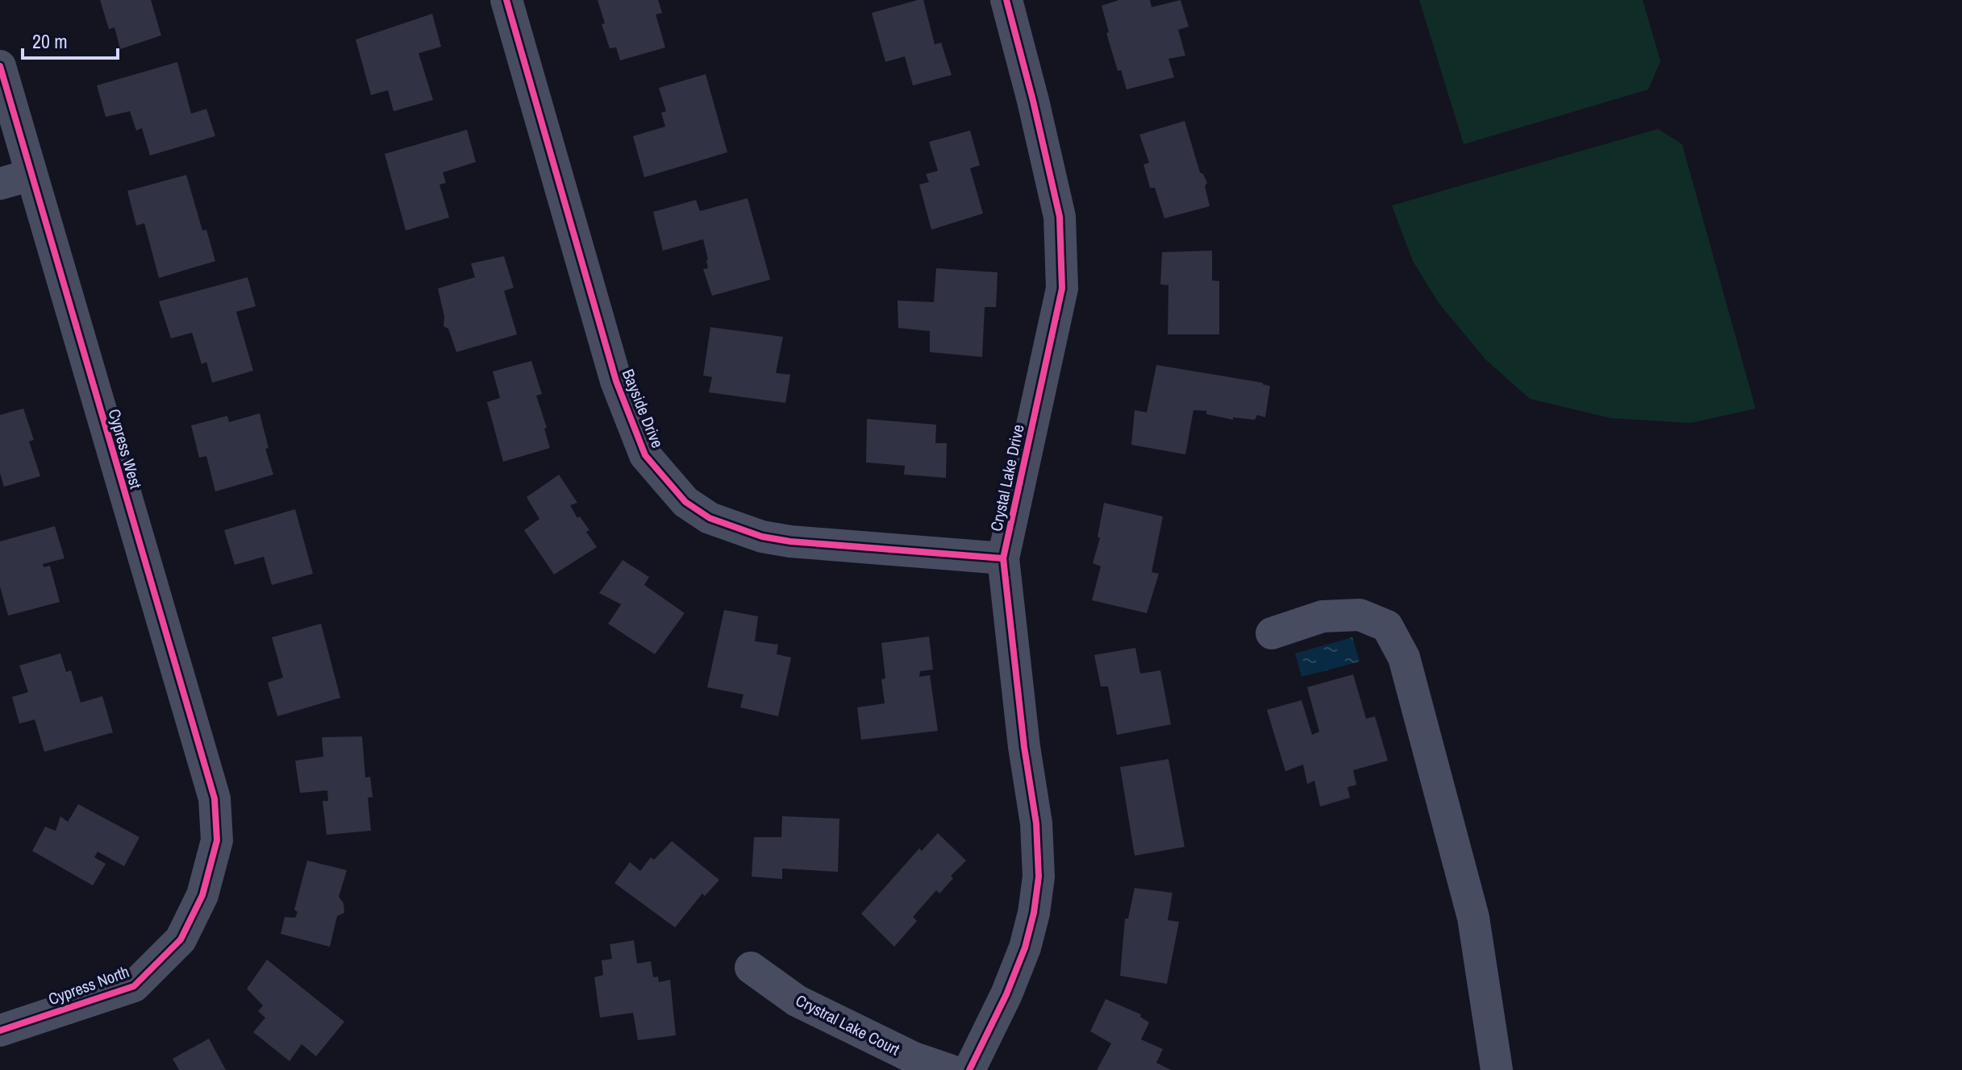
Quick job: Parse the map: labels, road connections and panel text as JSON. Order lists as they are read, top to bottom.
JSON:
{
  "streets": {
    "street": [
      "Bayside Drive",
      "Cypress West",
      "Crystal Lake Drive",
      "Cypress North",
      "Crystral Lake Court"
    ]
  },
  "crossings": [
    ["Bayside Drive", "Crystal Lake Drive"],
    ["Cypress West", "Cypress North"]
  ],
  "scale_bar": "20 m"
}
